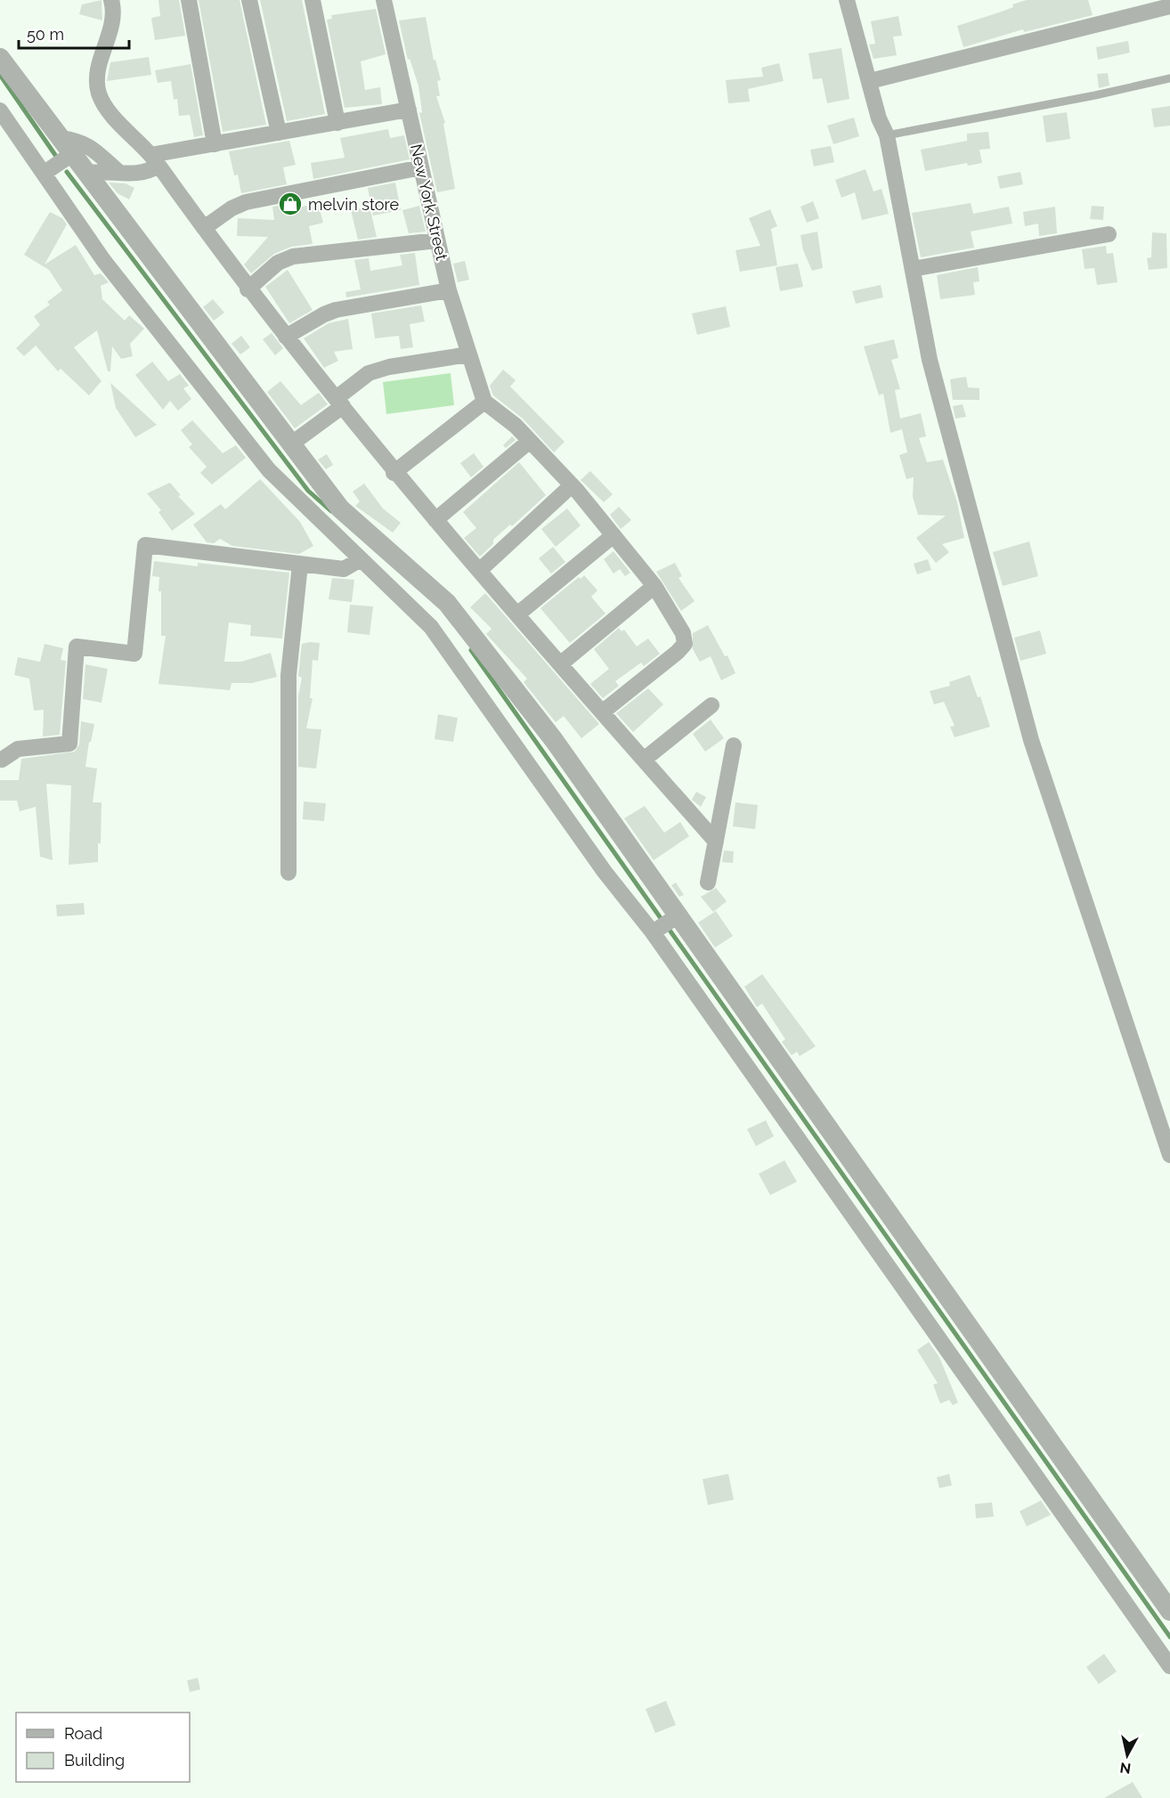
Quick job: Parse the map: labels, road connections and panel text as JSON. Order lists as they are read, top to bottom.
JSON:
{
  "streets": {
    "street": ["New York Street"]
  },
  "places": {
    "shop": ["melvin store"]
  },
  "legend": ["Road", "Building"],
  "scale_bar": "50 m",
  "north": "bottom"
}
